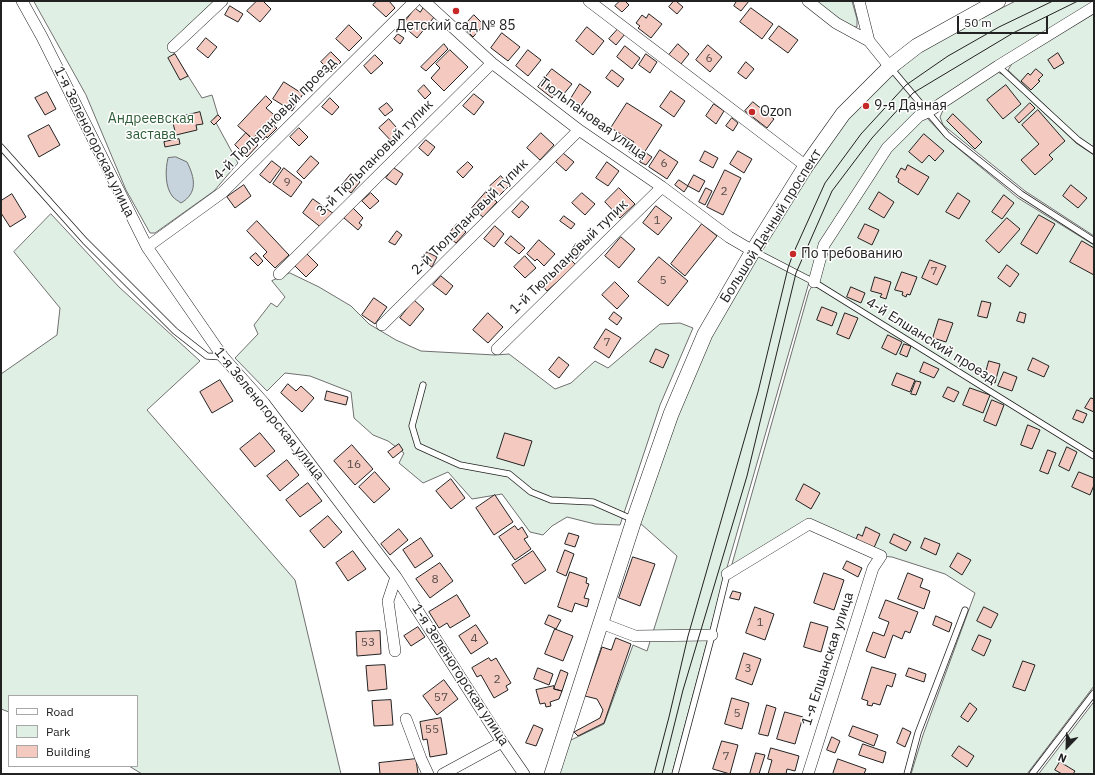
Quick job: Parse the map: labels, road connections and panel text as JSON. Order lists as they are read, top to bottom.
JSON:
{
  "streets": {
    "main road": ["Большой Дачный проспект"],
    "street": [
      "4-й Тюльпановый проезд",
      "Тюльпановая улица",
      "1-я Зеленогорская улица",
      "3-й Тюльпановый тупик",
      "2-й Тюльпановый тупик",
      "1-й Тюльпановый тупик",
      "1-я Елшанская улица"
    ],
    "lane": ["4-й Елшанский проезд"]
  },
  "crossings": [
    ["4-й Тюльпановый проезд", "1-я Зеленогорская улица"],
    ["Тюльпановая улица", "3-й Тюльпановый тупик"],
    ["Тюльпановая улица", "2-й Тюльпановый тупик"],
    ["Тюльпановая улица", "Большой Дачный проспект"],
    ["Тюльпановая улица", "1-й Тюльпановый тупик"],
    ["Тюльпановая улица", "4-й Елшанский проезд"],
    ["Большой Дачный проспект", "4-й Елшанский проезд"]
  ],
  "parks": ["Андреевская застава"],
  "places": [
    "Детский сад № 85",
    "9-я Дачная",
    "Ozon",
    "По требованию"
  ],
  "house_numbers": [
    "6",
    "6",
    "9",
    "2",
    "1",
    "7",
    "5",
    "7",
    "16",
    "8",
    "1",
    "4",
    "53",
    "3",
    "2",
    "57",
    "5",
    "55",
    "7"
  ],
  "legend": ["Road", "Park", "Building"],
  "scale_bar": "50 m",
  "north": "bottom left"
}
